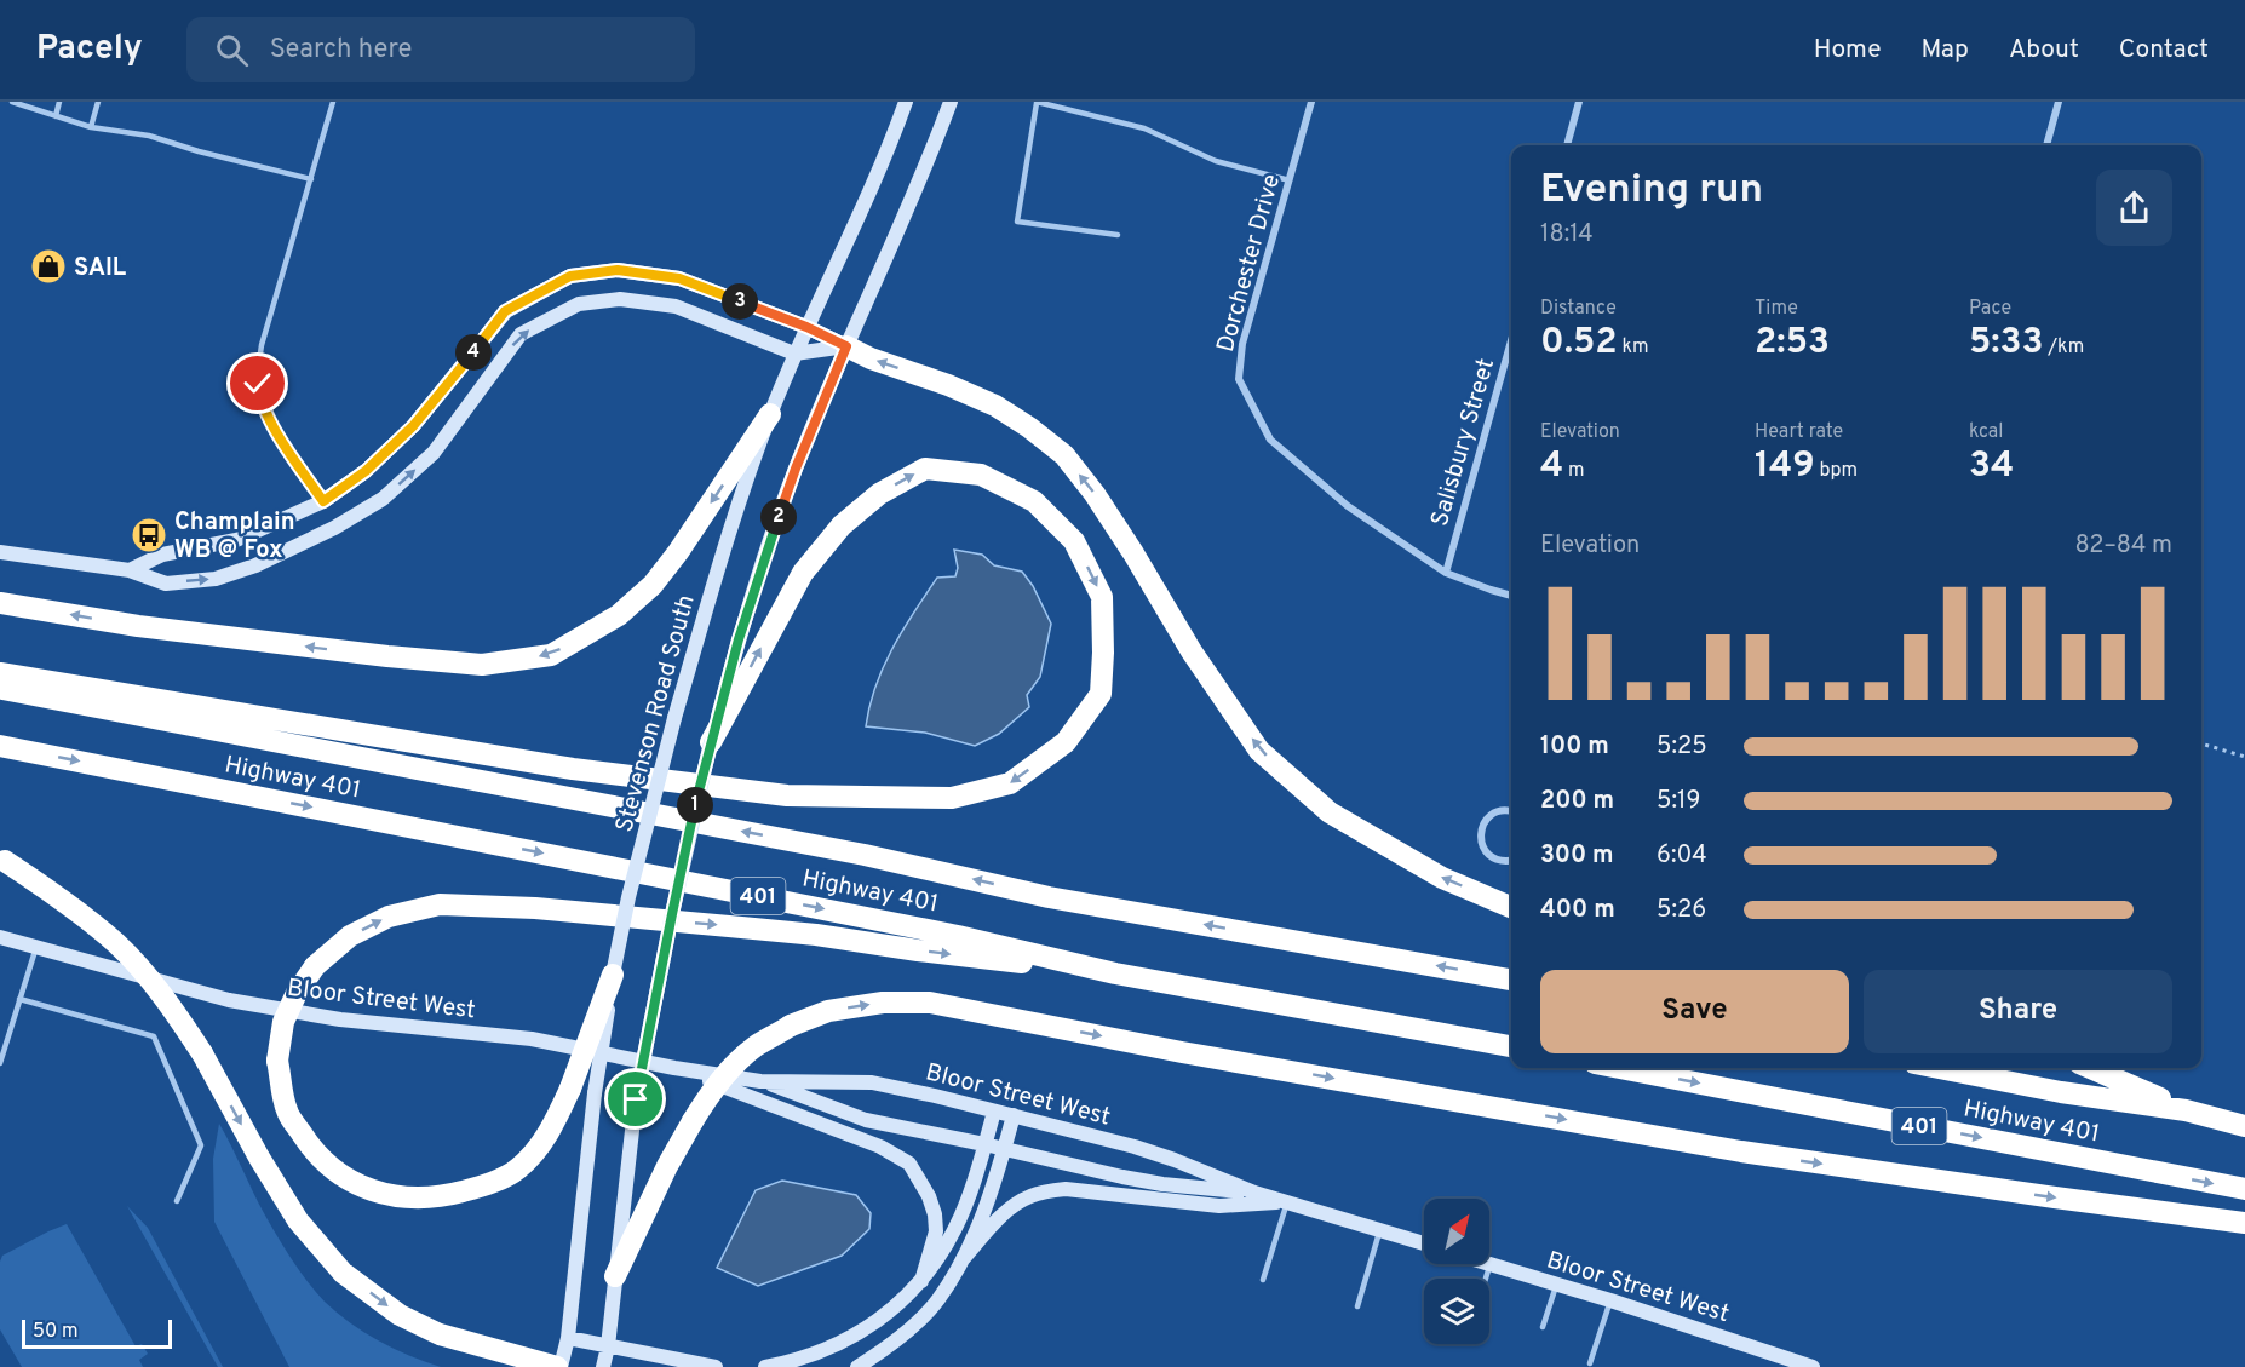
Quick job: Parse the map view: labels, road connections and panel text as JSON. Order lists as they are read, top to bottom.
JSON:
{
  "streets": {
    "highway": ["Highway 401", "401"],
    "main road": ["Stevenson Road South", "Bloor Street West"],
    "street": ["Dorchester Drive", "Salisbury Street"]
  },
  "crossings": [
    ["Dorchester Drive", "Salisbury Street"]
  ],
  "places": {
    "shop": ["SAIL"],
    "bus stop": ["Champlain WB @ Fox"]
  },
  "scale_bar": "50 m",
  "north": "top right",
  "page": {
    "header": "Pacely",
    "search": "Search here",
    "nav": [
      "Home",
      "Map",
      "About",
      "Contact"
    ],
    "heading": ["Evening run", "18:14"],
    "stats": [
      ["Distance", "0.52 km"],
      ["Time", "2:53"],
      ["Pace", "5:33 /km"],
      ["Elevation", "4 m"],
      ["Heart rate", "149 bpm"],
      ["kcal", "34"]
    ],
    "pins": [
      "3",
      "4",
      "2",
      "1"
    ],
    "chart": ["Elevation", "82–84 m"],
    "list": [
      {
        "name": "100 m",
        "note": "5:25"
      },
      {
        "name": "200 m",
        "note": "5:19"
      },
      {
        "name": "300 m",
        "note": "6:04"
      },
      {
        "name": "400 m",
        "note": "5:26"
      }
    ],
    "buttons": ["Save", "Share"],
    "scale": "50 m"
  }
}
